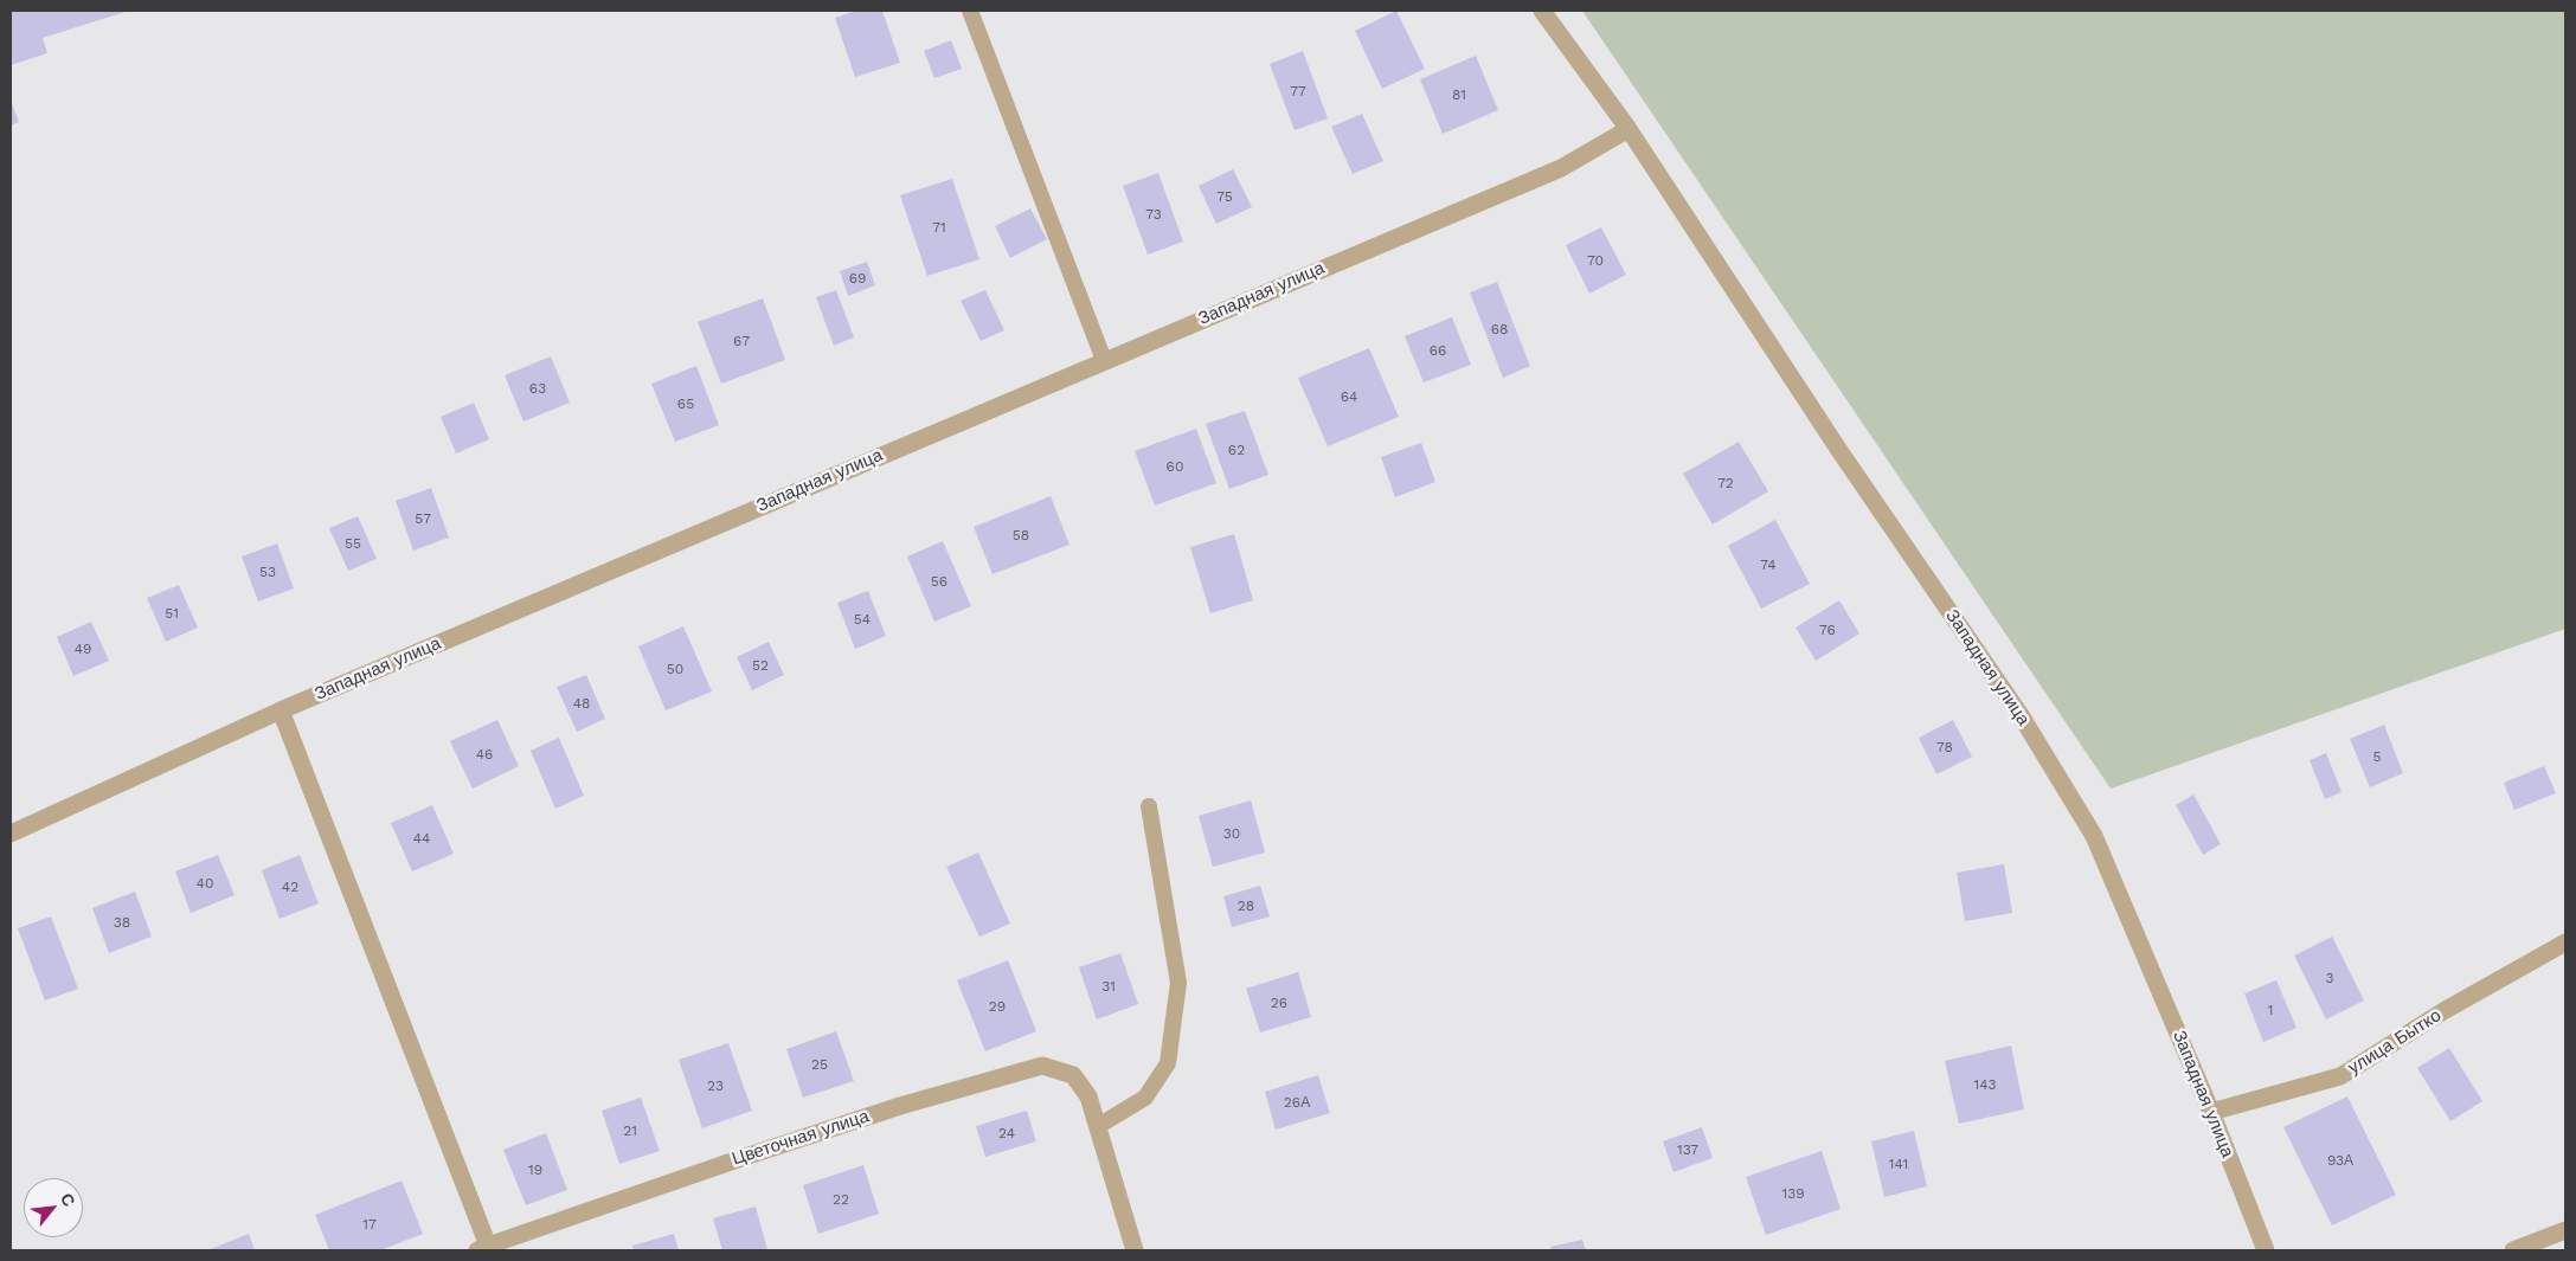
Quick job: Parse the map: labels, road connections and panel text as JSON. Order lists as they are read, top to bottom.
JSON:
{
  "streets": {
    "street": ["Западная улица", "улица Бытко", "Цветочная улица"]
  },
  "crossings": [
    ["Западная улица", "улица Бытко"]
  ],
  "house_numbers": [
    "77",
    "81",
    "75",
    "73",
    "71",
    "70",
    "69",
    "68",
    "67",
    "66",
    "63",
    "64",
    "65",
    "62",
    "60",
    "72",
    "57",
    "58",
    "55",
    "74",
    "53",
    "56",
    "51",
    "54",
    "76",
    "49",
    "52",
    "50",
    "48",
    "78",
    "46",
    "5",
    "30",
    "44",
    "40",
    "42",
    "28",
    "38",
    "3",
    "31",
    "26",
    "29",
    "1",
    "25",
    "143",
    "23",
    "26А",
    "21",
    "24",
    "137",
    "93А",
    "141",
    "19",
    "139",
    "22",
    "17"
  ],
  "north": "top right"
}
